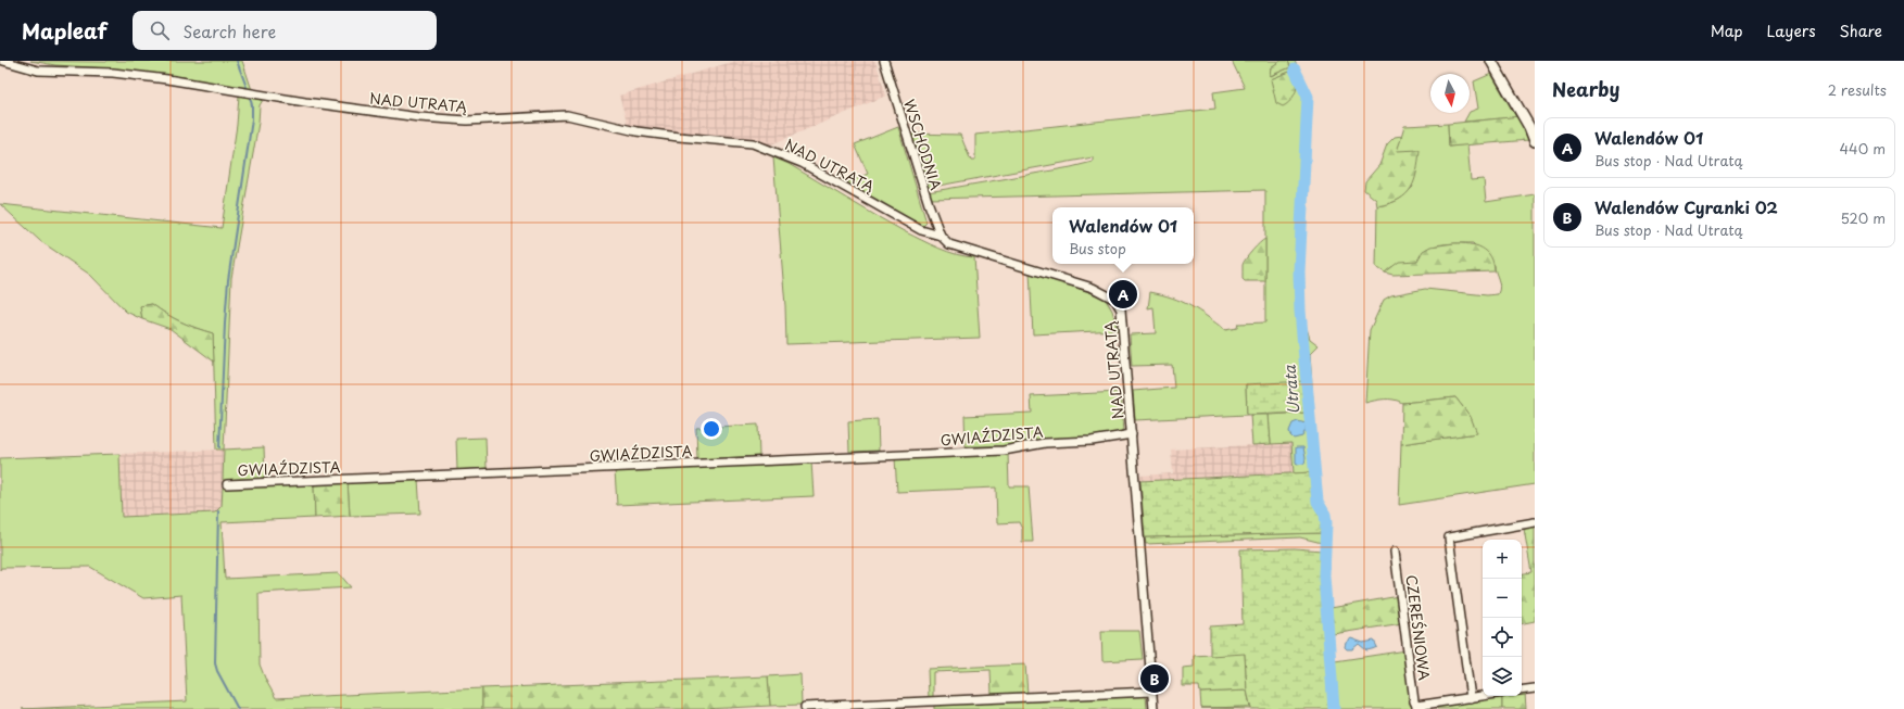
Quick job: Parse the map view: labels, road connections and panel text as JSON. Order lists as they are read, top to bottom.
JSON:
{
  "streets": {
    "street": [
      "NAD UTRATĄ",
      "WSCHODNIA",
      "GWIAŹDZISTA",
      "CZEREŚNIOWA"
    ]
  },
  "crossings": [
    ["NAD UTRATĄ", "WSCHODNIA"],
    ["NAD UTRATĄ", "GWIAŹDZISTA"]
  ],
  "water": ["Utrata"],
  "north": "bottom",
  "page": {
    "header": "Mapleaf",
    "search": "Search here",
    "nav": ["Map", "Layers", "Share"],
    "heading": ["Nearby", "2 results"],
    "list": [
      {
        "mark": "A",
        "name": "Walendów 01",
        "note": "Bus stop · Nad Utratą",
        "value": "440 m"
      },
      {
        "mark": "B",
        "name": "Walendów Cyranki 02",
        "note": "Bus stop · Nad Utratą",
        "value": "520 m"
      }
    ],
    "popup": ["Walendów 01", "Bus stop"],
    "pins": ["A", "B"],
    "map_buttons": ["+", "−"]
  }
}
